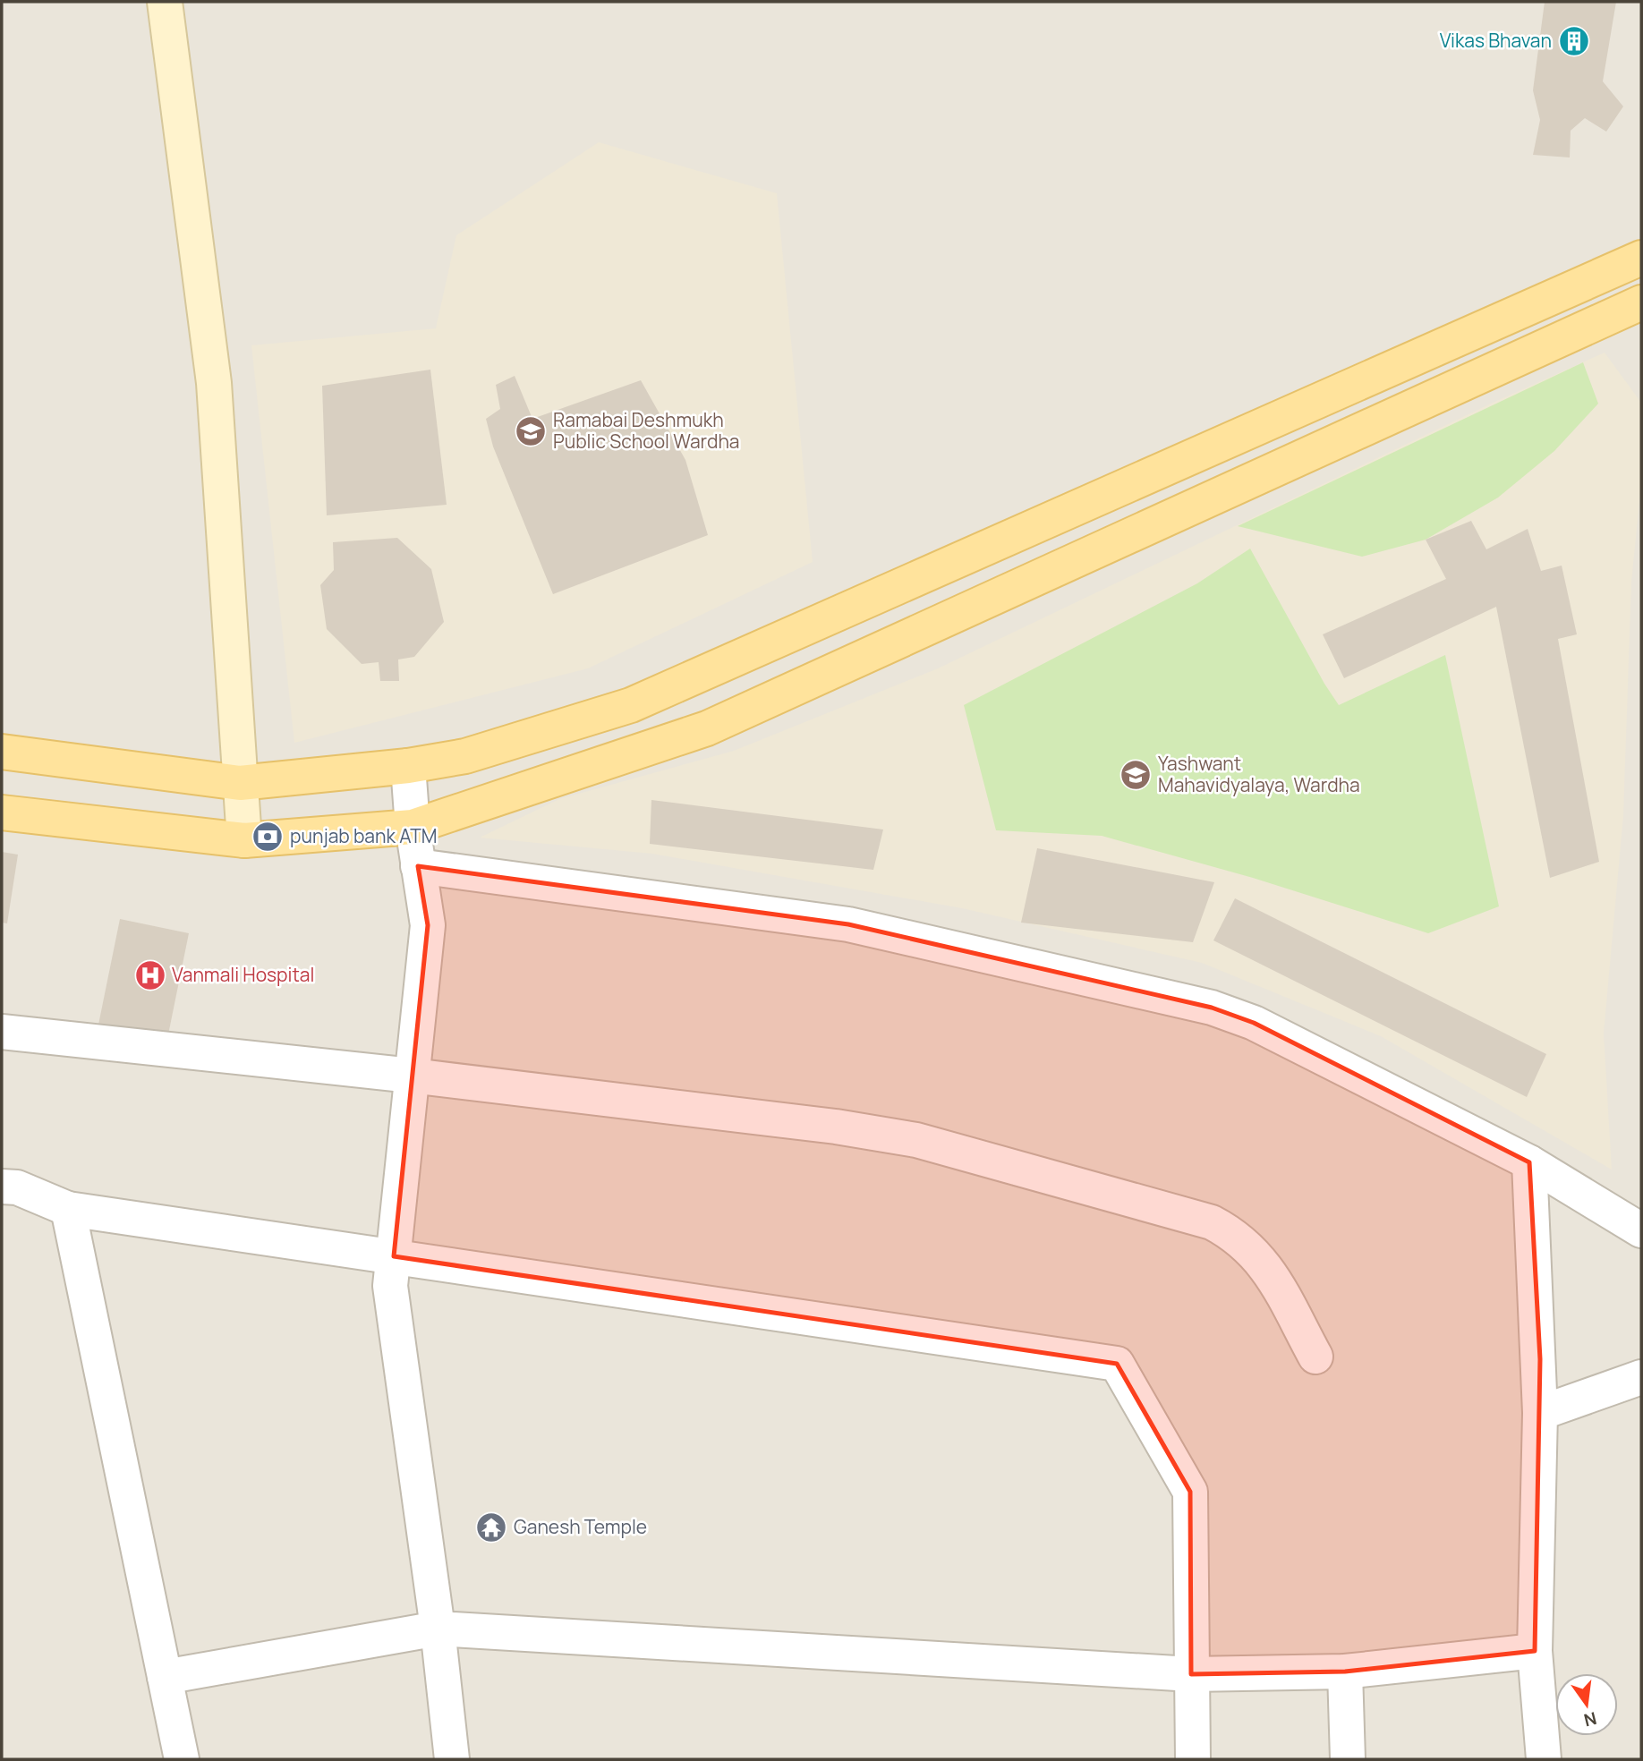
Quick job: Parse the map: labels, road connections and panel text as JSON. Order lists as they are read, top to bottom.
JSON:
{
  "places": {
    "building": ["Vikas Bhavan"],
    "school or university": ["Ramabai Deshmukh Public School Wardha", "Yashwant Mahavidyalaya, Wardha"],
    "bank": ["punjab bank ATM"],
    "hospital": ["Vanmali Hospital"],
    "temple": ["Ganesh Temple"]
  },
  "north": "bottom"
}
